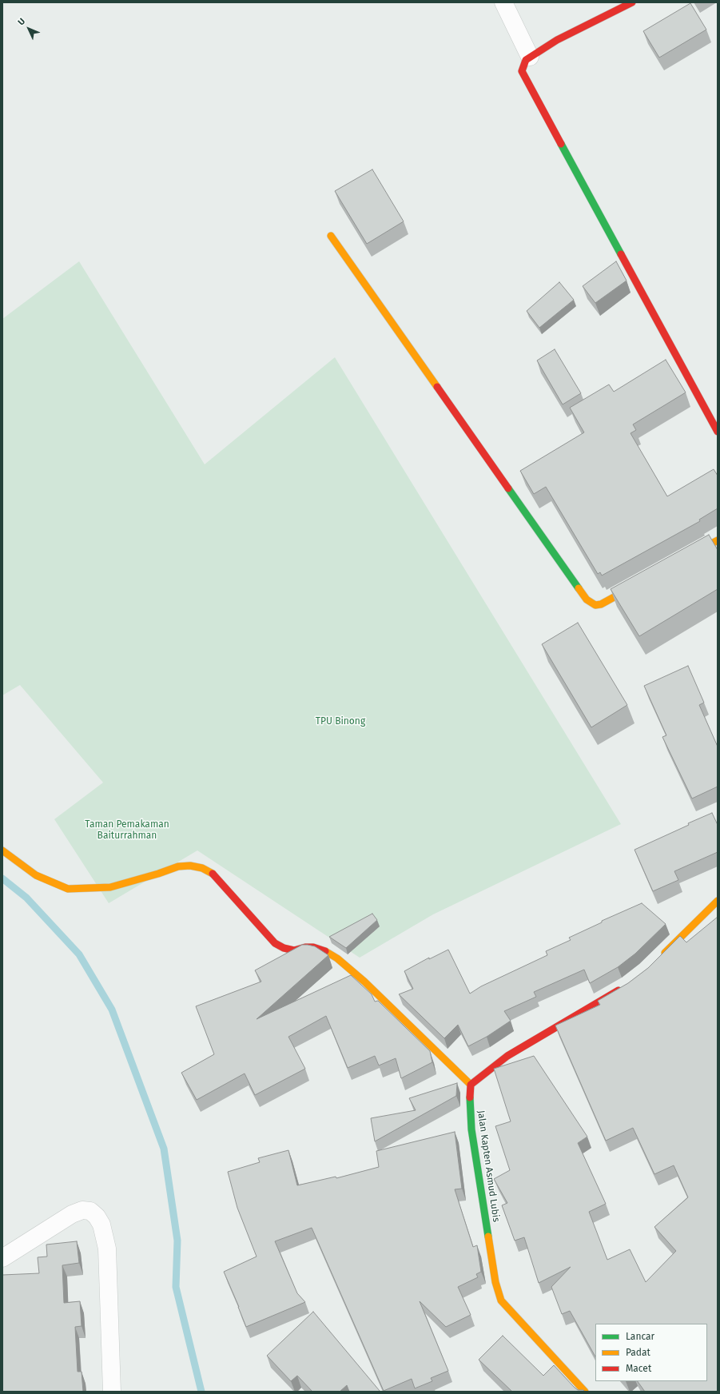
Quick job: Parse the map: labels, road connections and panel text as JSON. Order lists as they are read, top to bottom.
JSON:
{
  "streets": {
    "street": ["Jalan Kapten Asmud Lubis"]
  },
  "parks": ["TPU Binong", "Taman Pemakaman Baiturrahman"],
  "legend": ["Lancar", "Padat", "Macet"],
  "north": "top left"
}
